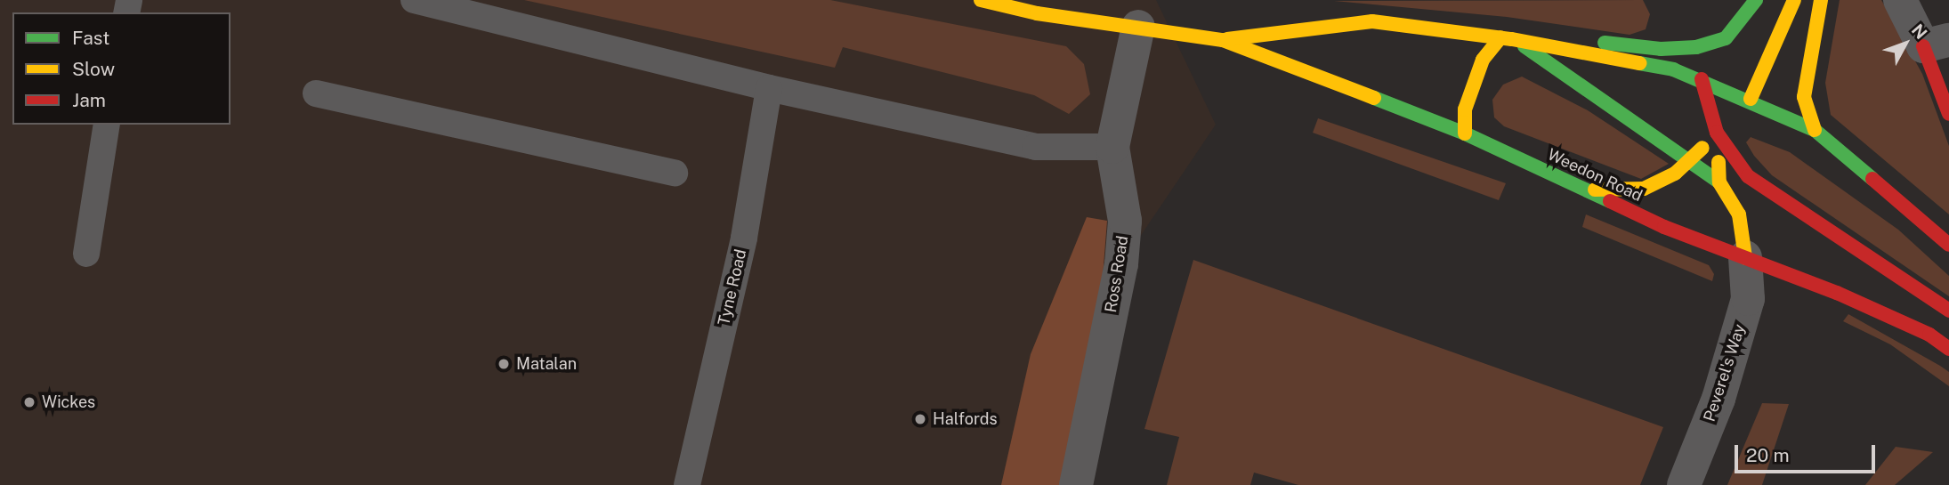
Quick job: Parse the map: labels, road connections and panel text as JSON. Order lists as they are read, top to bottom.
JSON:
{
  "streets": {
    "main road": ["Weedon Road"],
    "street": ["Ross Road", "Peverel's Way"],
    "lane": ["Tyne Road"]
  },
  "crossings": [
    ["Weedon Road", "Ross Road"],
    ["Weedon Road", "Peverel's Way"]
  ],
  "places": ["Matalan", "Wickes", "Halfords"],
  "legend": ["Fast", "Slow", "Jam"],
  "scale_bar": "20 m",
  "north": "top right"
}
